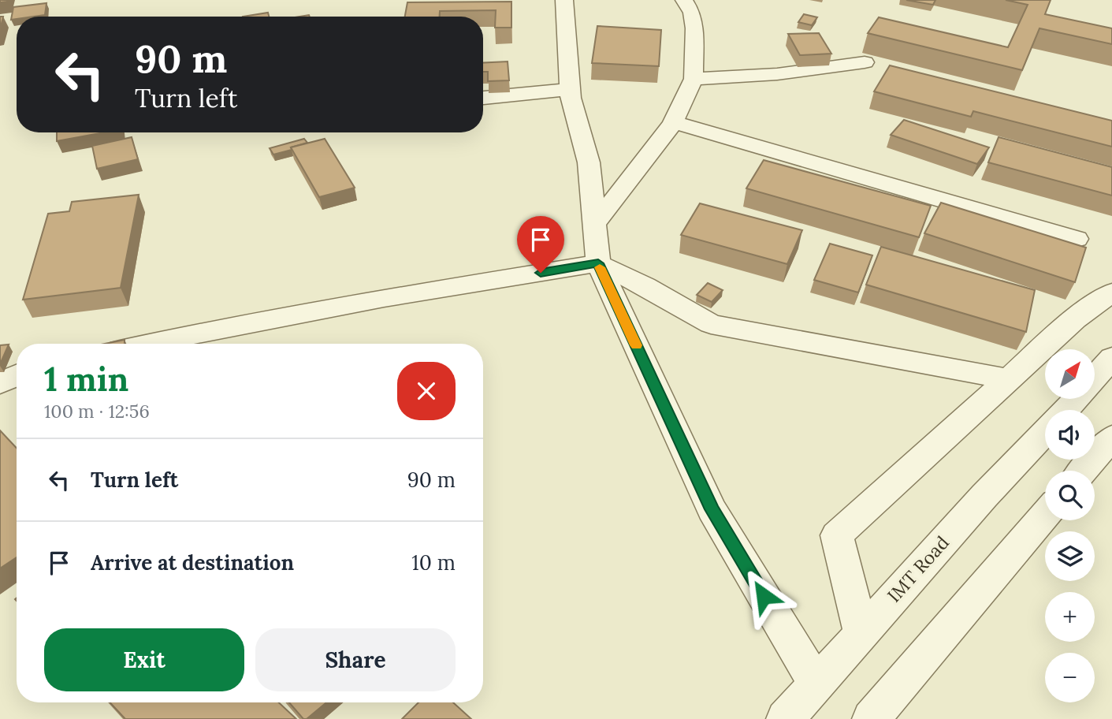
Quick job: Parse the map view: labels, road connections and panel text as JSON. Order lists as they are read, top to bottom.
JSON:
{
  "streets": {
    "street": ["IMT Road"]
  },
  "north": "top right",
  "page": {
    "turn": ["90 m", "Turn left"],
    "heading": ["1 min", "100 m · 12:56"],
    "map_buttons": ["+", "−"],
    "list": [
      {
        "name": "Turn left",
        "value": "90 m"
      },
      {
        "name": "Arrive at destination",
        "value": "10 m"
      }
    ],
    "buttons": ["Exit", "Share"]
  }
}
